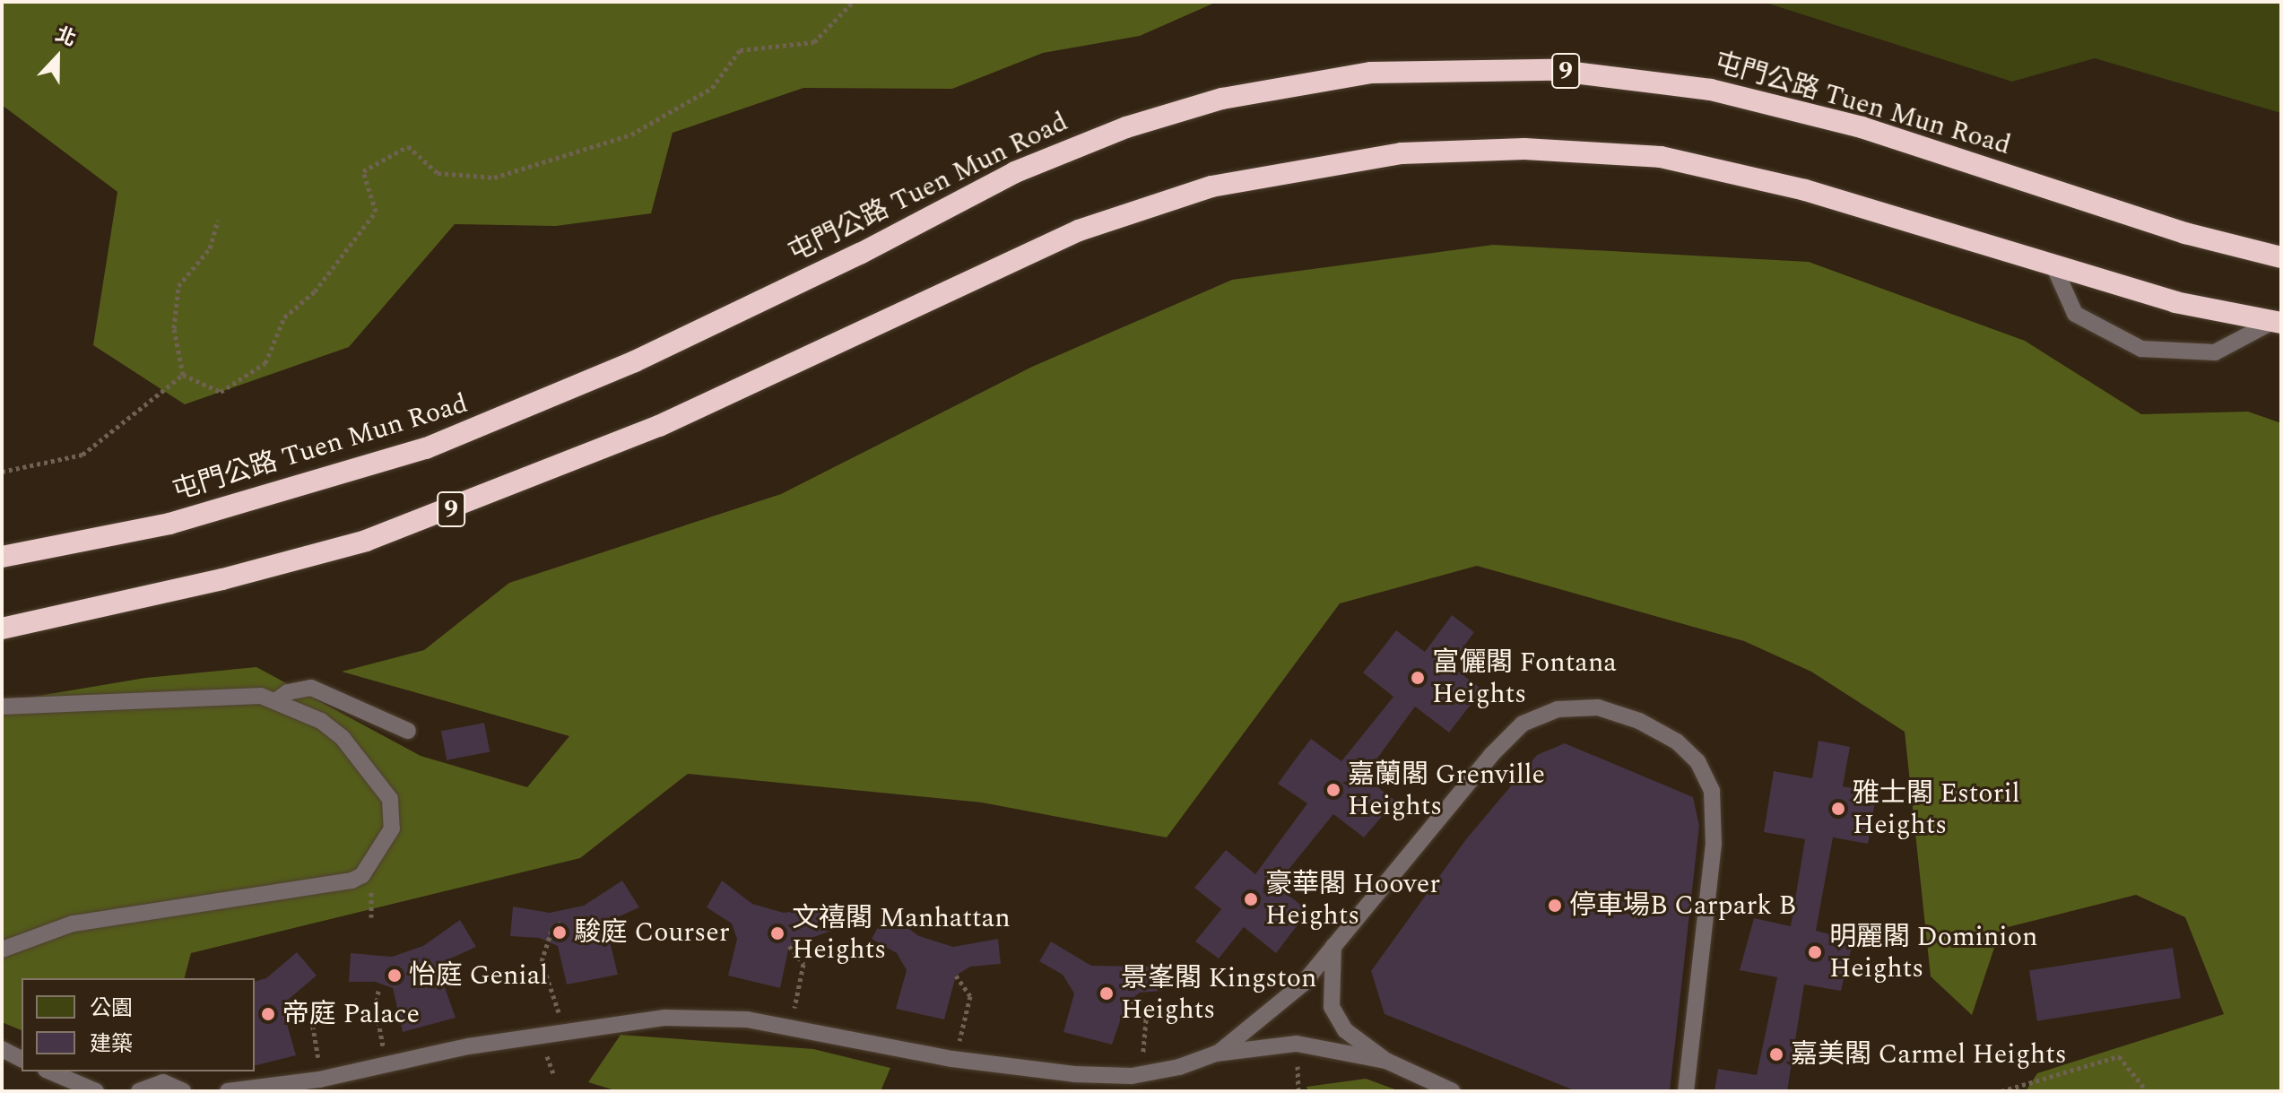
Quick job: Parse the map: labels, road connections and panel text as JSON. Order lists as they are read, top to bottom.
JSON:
{
  "streets": {
    "highway": ["9", "屯門公路 Tuen Mun Road"]
  },
  "places": [
    "富儷閣 Fontana Heights",
    "嘉蘭閣 Grenville Heights",
    "雅士閣 Estoril Heights",
    "豪華閣 Hoover Heights",
    "停車場B Carpark B",
    "駿庭 Courser",
    "文禧閣 Manhattan Heights",
    "明麗閣 Dominion Heights",
    "怡庭 Genial",
    "景峯閣 Kingston Heights",
    "帝庭 Palace",
    "嘉美閣 Carmel Heights"
  ],
  "legend": ["公園", "建築"],
  "north": "top"
}
